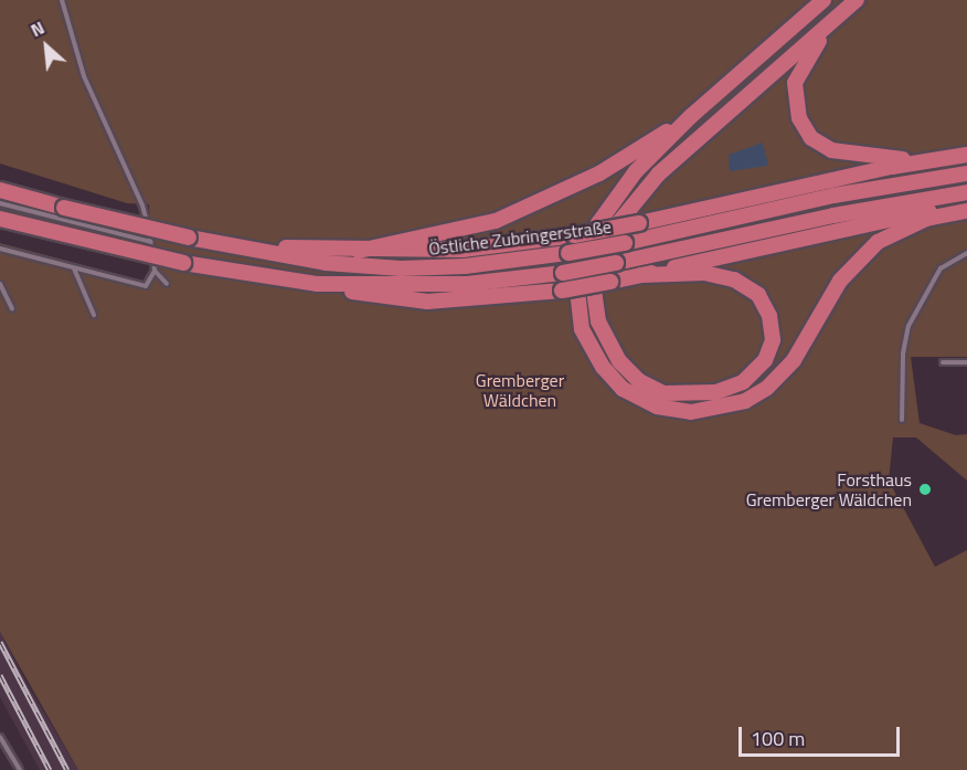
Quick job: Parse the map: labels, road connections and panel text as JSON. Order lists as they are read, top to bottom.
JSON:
{
  "streets": {
    "highway": ["Östliche Zubringerstraße"]
  },
  "parks": ["Gremberger Wäldchen"],
  "places": ["Forsthaus Gremberger Wäldchen"],
  "scale_bar": "100 m",
  "north": "top left"
}
